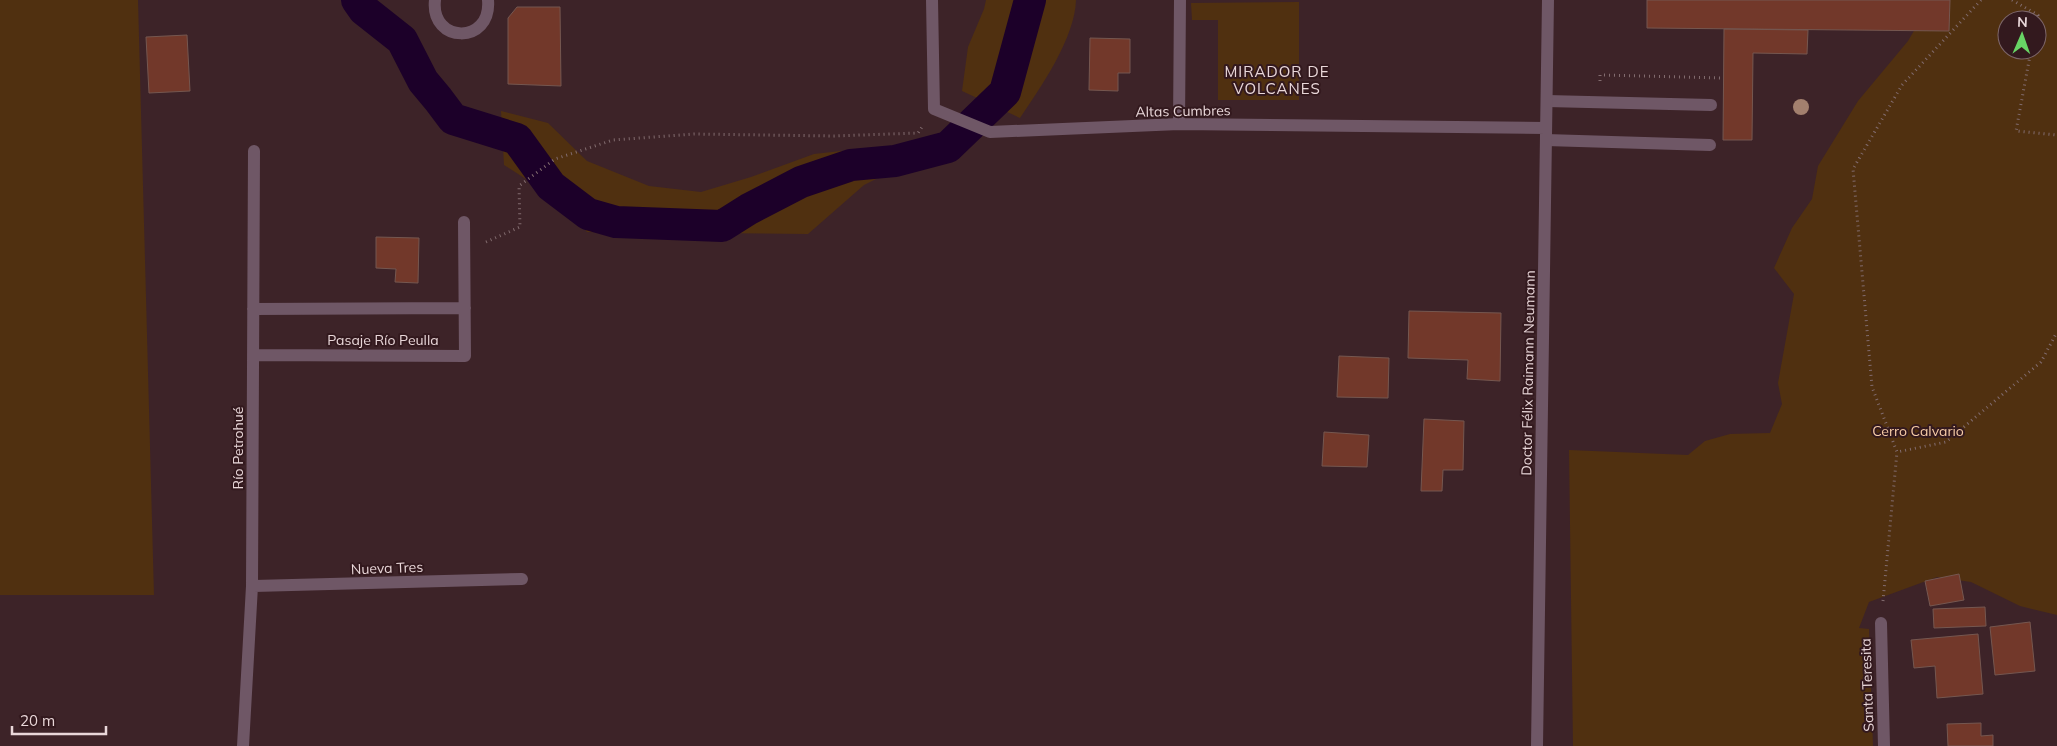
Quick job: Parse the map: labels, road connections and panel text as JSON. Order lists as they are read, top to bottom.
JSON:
{
  "streets": {
    "street": [
      "Altas Cumbres",
      "Pasaje Río Peulla",
      "Doctor Félix Raimann Neumann",
      "Río Petrohué",
      "Nueva Tres",
      "Santa Teresita"
    ]
  },
  "crossings": [
    ["Altas Cumbres", "Doctor Félix Raimann Neumann"],
    ["Pasaje Río Peulla", "Río Petrohué"],
    ["Río Petrohué", "Nueva Tres"]
  ],
  "districts": ["MIRADOR DE VOLCANES"],
  "parks": ["Cerro Calvario"],
  "scale_bar": "20 m",
  "north": "top"
}
